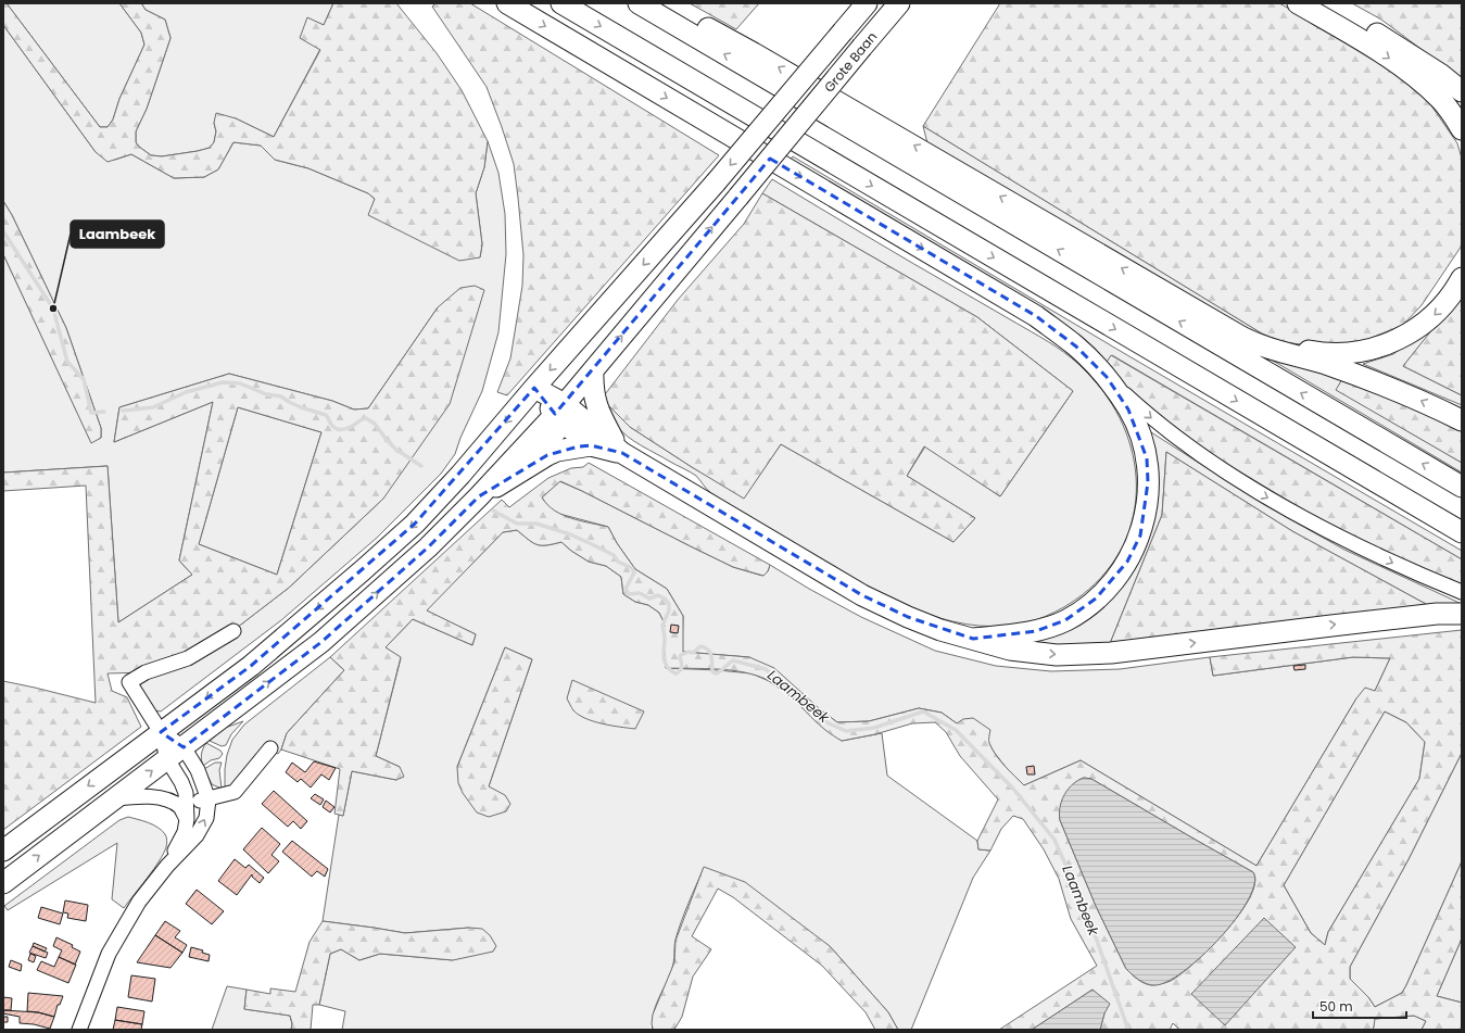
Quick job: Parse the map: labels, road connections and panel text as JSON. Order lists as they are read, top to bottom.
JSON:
{
  "streets": {
    "highway": ["Grote Baan"]
  },
  "water": ["Laambeek"],
  "places": ["Laambeek"],
  "scale_bar": "50 m"
}
